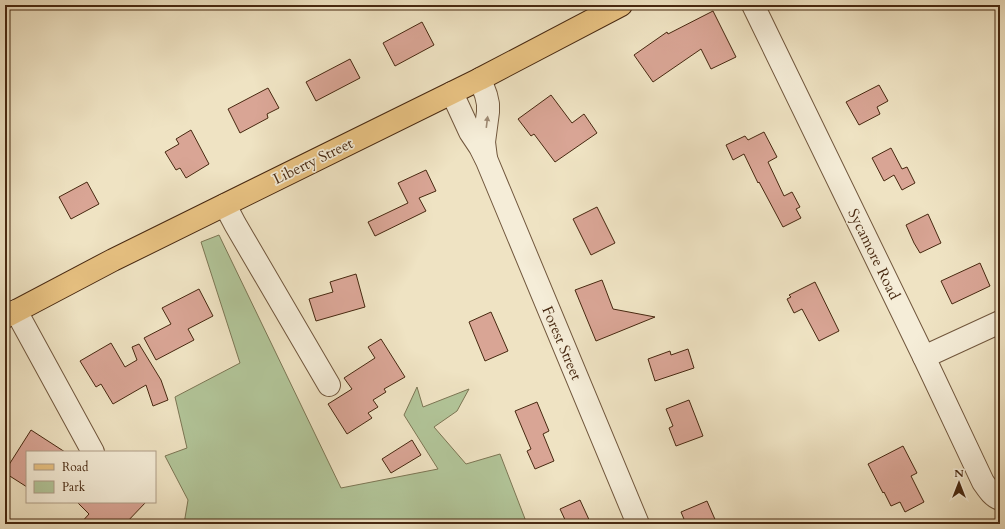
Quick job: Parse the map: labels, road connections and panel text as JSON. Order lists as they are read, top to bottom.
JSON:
{
  "streets": {
    "main road": ["Liberty Street"],
    "street": ["Sycamore Road", "Forest Street"]
  },
  "crossings": [
    ["Liberty Street", "Forest Street"]
  ],
  "legend": ["Road", "Park"],
  "north": "top"
}
